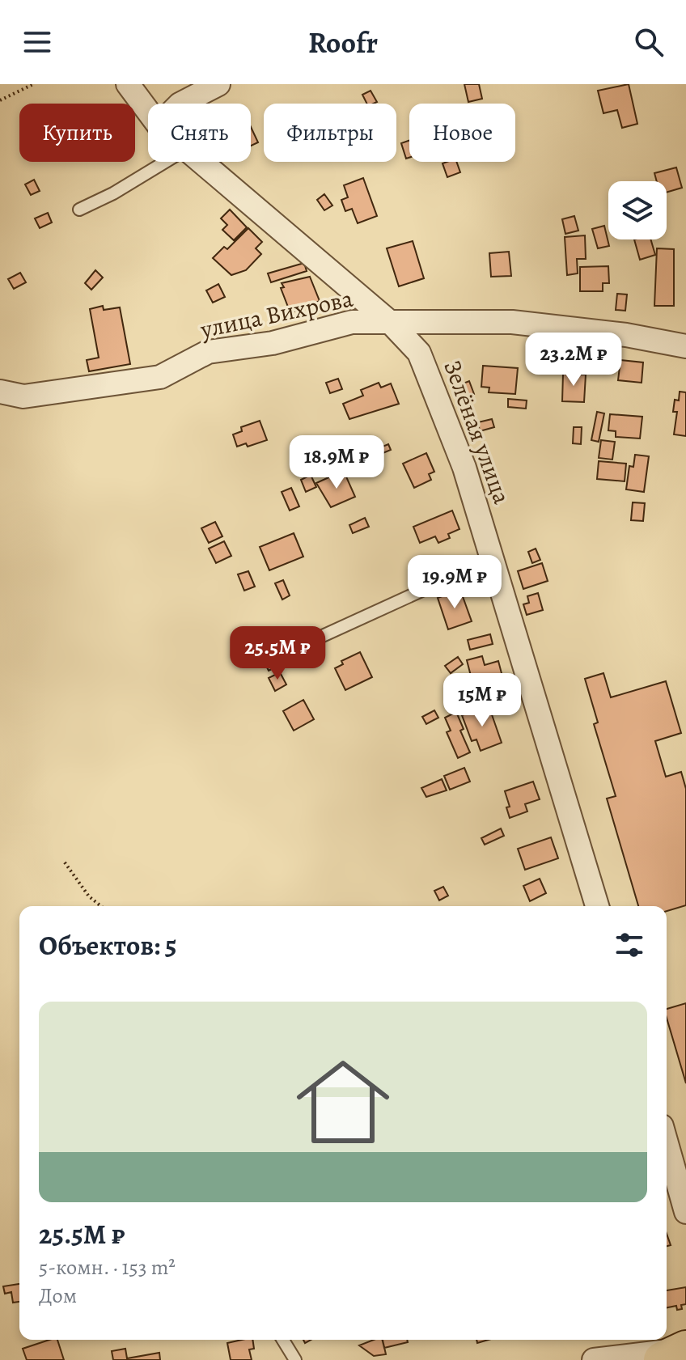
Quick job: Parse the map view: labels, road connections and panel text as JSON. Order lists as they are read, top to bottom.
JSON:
{
  "streets": {
    "street": ["улица Вихрова", "Зелёная улица"]
  },
  "crossings": [
    ["улица Вихрова", "Зелёная улица"]
  ],
  "page": {
    "header": "Roofr",
    "chip": [
      "Купить",
      "Снять",
      "Фильтры",
      "Новое"
    ],
    "price": [
      "23.2M ₽",
      "18.9M ₽",
      "19.9M ₽",
      "25.5M ₽",
      "15M ₽"
    ],
    "heading": "Объектов: 5",
    "list": [
      {
        "name": "25.5M ₽",
        "note": "5-комн. · 153 m² · Дом"
      }
    ]
  }
}
